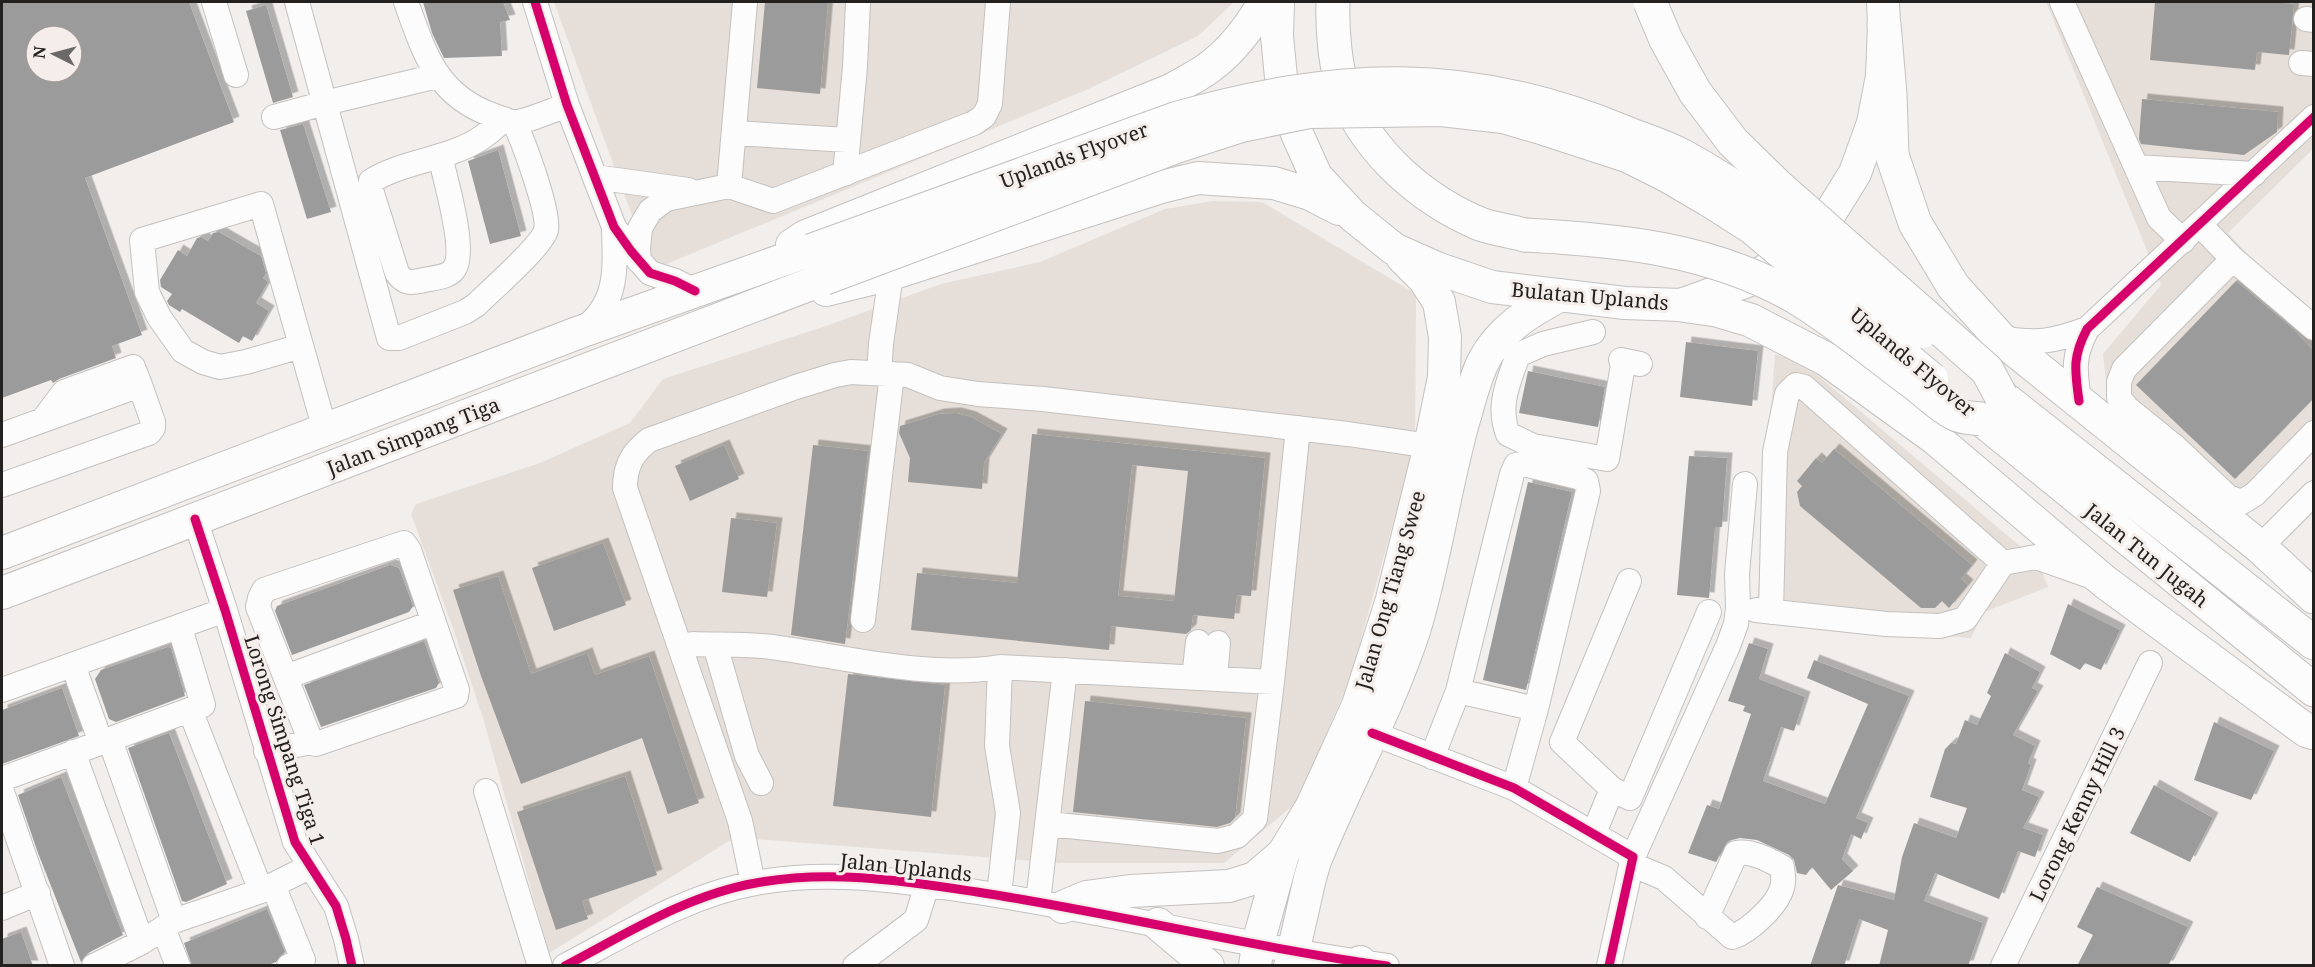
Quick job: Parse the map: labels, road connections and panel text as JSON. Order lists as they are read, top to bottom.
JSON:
{
  "streets": {
    "highway": ["Uplands Flyover", "Jalan Tun Jugah"],
    "main road": ["Bulatan Uplands", "Jalan Simpang Tiga", "Jalan Ong Tiang Swee"],
    "street": ["Lorong Simpang Tiga 1", "Lorong Kenny Hill 3", "Jalan Uplands"]
  },
  "crossings": [
    ["Uplands Flyover", "Jalan Simpang Tiga"],
    ["Uplands Flyover", "Jalan Tun Jugah"],
    ["Bulatan Uplands", "Jalan Ong Tiang Swee"],
    ["Jalan Simpang Tiga", "Lorong Simpang Tiga 1"],
    ["Jalan Ong Tiang Swee", "Jalan Uplands"]
  ],
  "north": "left"
}
